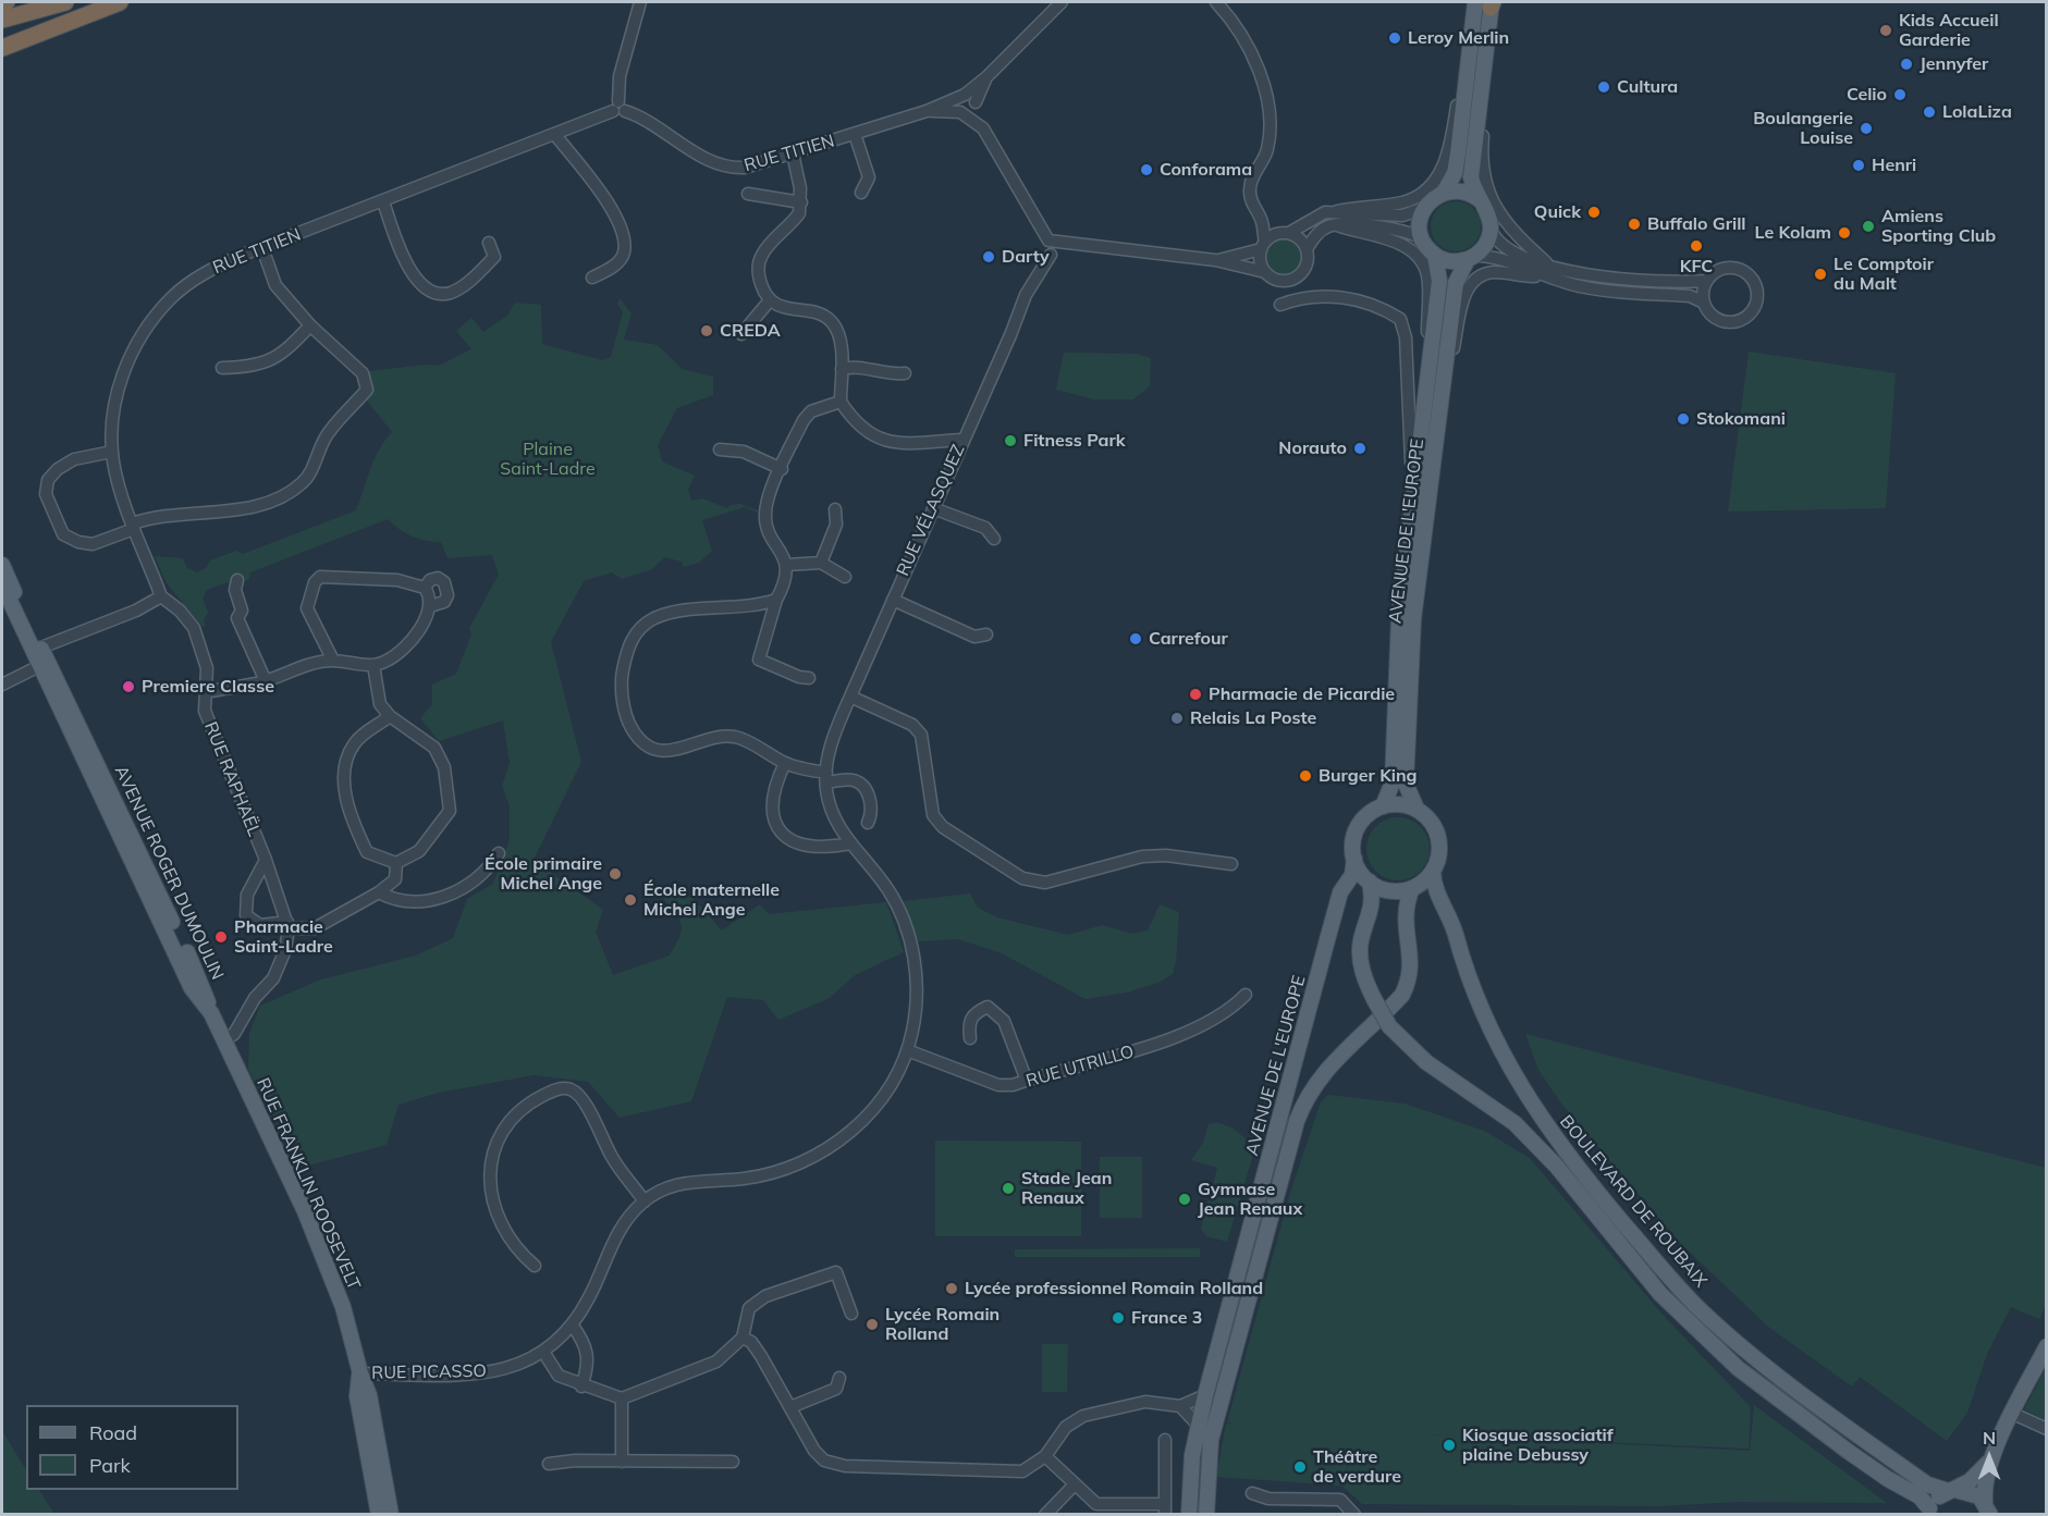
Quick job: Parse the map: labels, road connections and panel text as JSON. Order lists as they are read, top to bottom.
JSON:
{
  "streets": {
    "main road": [
      "AVENUE DE L'EUROPE",
      "AVENUE ROGER DUMOULIN",
      "RUE FRANKLIN ROOSEVELT",
      "BOULEVARD DE ROUBAIX"
    ],
    "street": [
      "RUE TITIEN",
      "RUE VÉLASQUEZ",
      "RUE RAPHAËL",
      "RUE UTRILLO",
      "RUE PICASSO"
    ]
  },
  "crossings": [
    ["RUE TITIEN", "RUE RAPHAËL"],
    ["RUE VÉLASQUEZ", "RUE PICASSO"],
    ["AVENUE DE L'EUROPE", "BOULEVARD DE ROUBAIX"],
    ["AVENUE ROGER DUMOULIN", "RUE FRANKLIN ROOSEVELT"],
    ["RUE UTRILLO", "RUE PICASSO"],
    ["RUE FRANKLIN ROOSEVELT", "RUE PICASSO"]
  ],
  "parks": ["Plaine Saint-Ladre"],
  "places": [
    "Kids Accueil Garderie",
    "Leroy Merlin",
    "Jennyfer",
    "Cultura",
    "Celio",
    "LolaLiza",
    "Boulangerie Louise",
    "Henri",
    "Conforama",
    "Quick",
    "Buffalo Grill",
    "Amiens Sporting Club",
    "Le Kolam",
    "KFC",
    "Darty",
    "Le Comptoir du Malt",
    "CREDA",
    "Stokomani",
    "Fitness Park",
    "Norauto",
    "Carrefour",
    "Premiere Classe",
    "Pharmacie de Picardie",
    "Relais La Poste",
    "Burger King",
    "École primaire Michel Ange",
    "École maternelle Michel Ange",
    "Pharmacie Saint-Ladre",
    "Stade Jean Renaux",
    "Gymnase Jean Renaux",
    "Lycée professionnel Romain Rolland",
    "France 3",
    "Lycée Romain Rolland",
    "Kiosque associatif plaine Debussy",
    "Théâtre de verdure"
  ],
  "legend": ["Road", "Park"],
  "north": "top"
}
